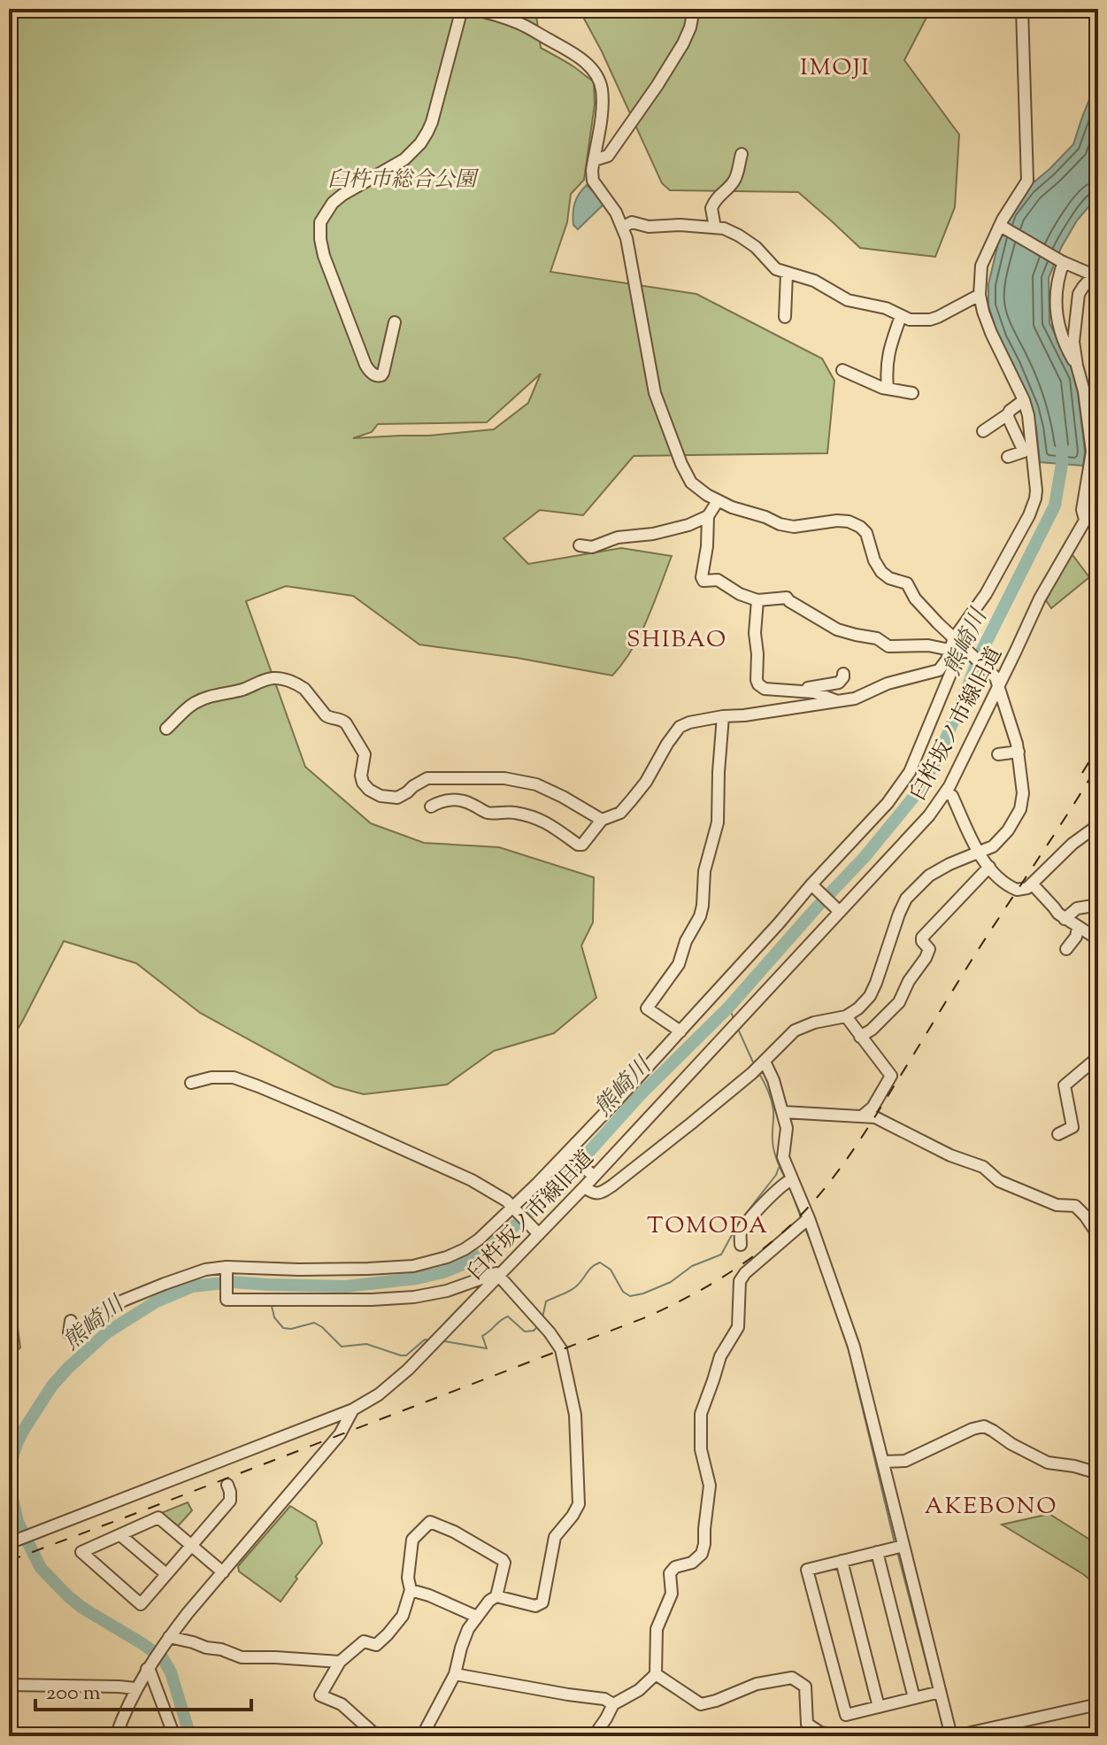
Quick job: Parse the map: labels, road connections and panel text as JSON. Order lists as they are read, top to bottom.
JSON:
{
  "streets": {
    "street": ["臼杵坂ノ市線旧道"]
  },
  "districts": [
    "IMOJI",
    "SHIBAO",
    "TOMODA",
    "AKEBONO"
  ],
  "water": ["熊崎川"],
  "parks": ["臼杵市総合公園"],
  "scale_bar": "200 m"
}
